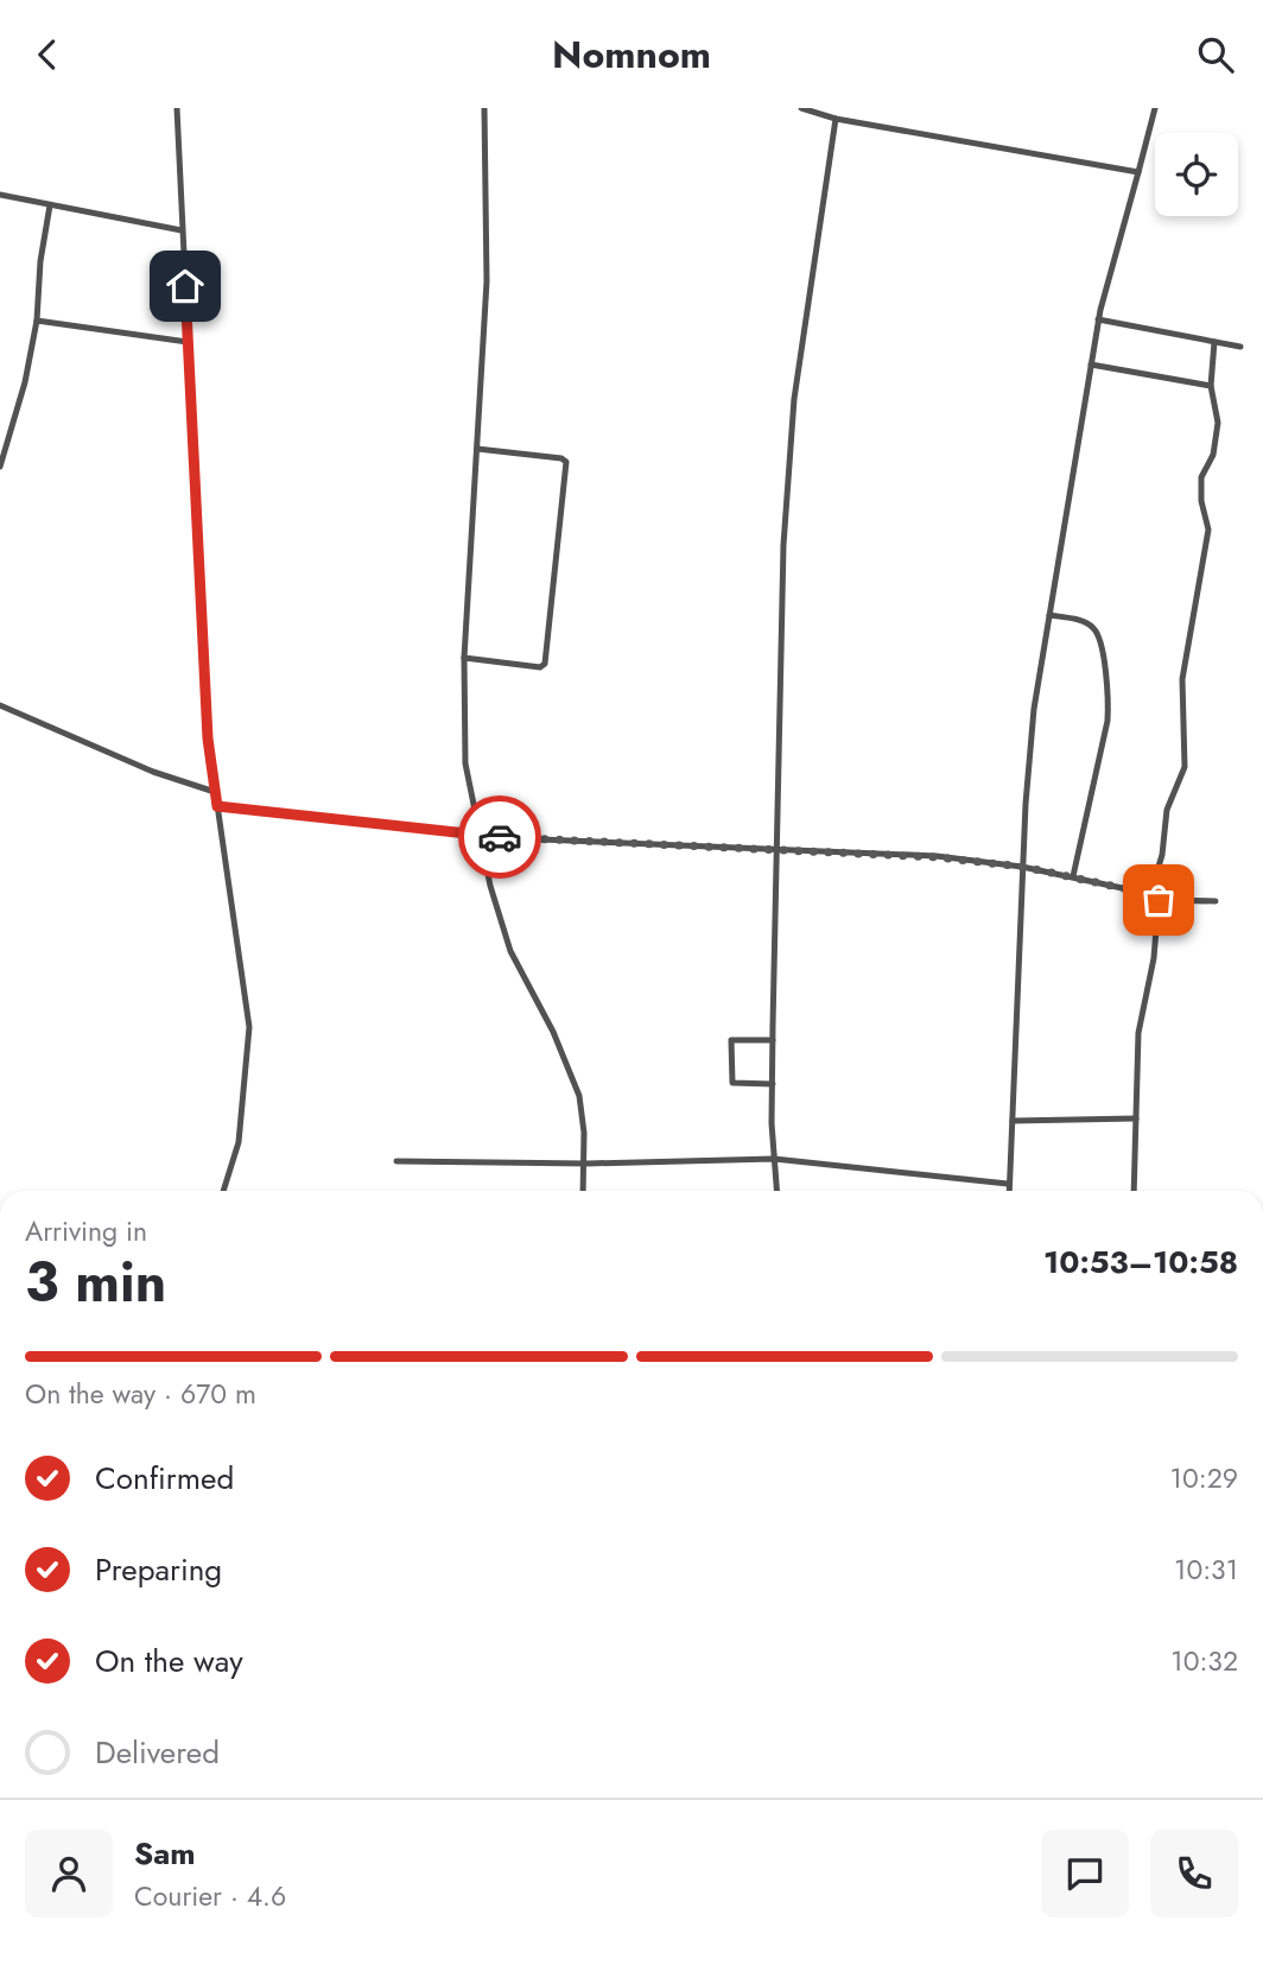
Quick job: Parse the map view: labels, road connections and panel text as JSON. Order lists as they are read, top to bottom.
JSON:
{
  "page": {
    "header": "Nomnom",
    "heading": ["3 min", "Arriving in", "10:53–10:58"],
    "panel": ["Sam", "Courier · 4.6"],
    "bar": "On the way · 670 m",
    "list": [
      ["Confirmed", "10:29"],
      ["Preparing", "10:31"],
      ["On the way", "10:32"],
      "Delivered"
    ]
  }
}
